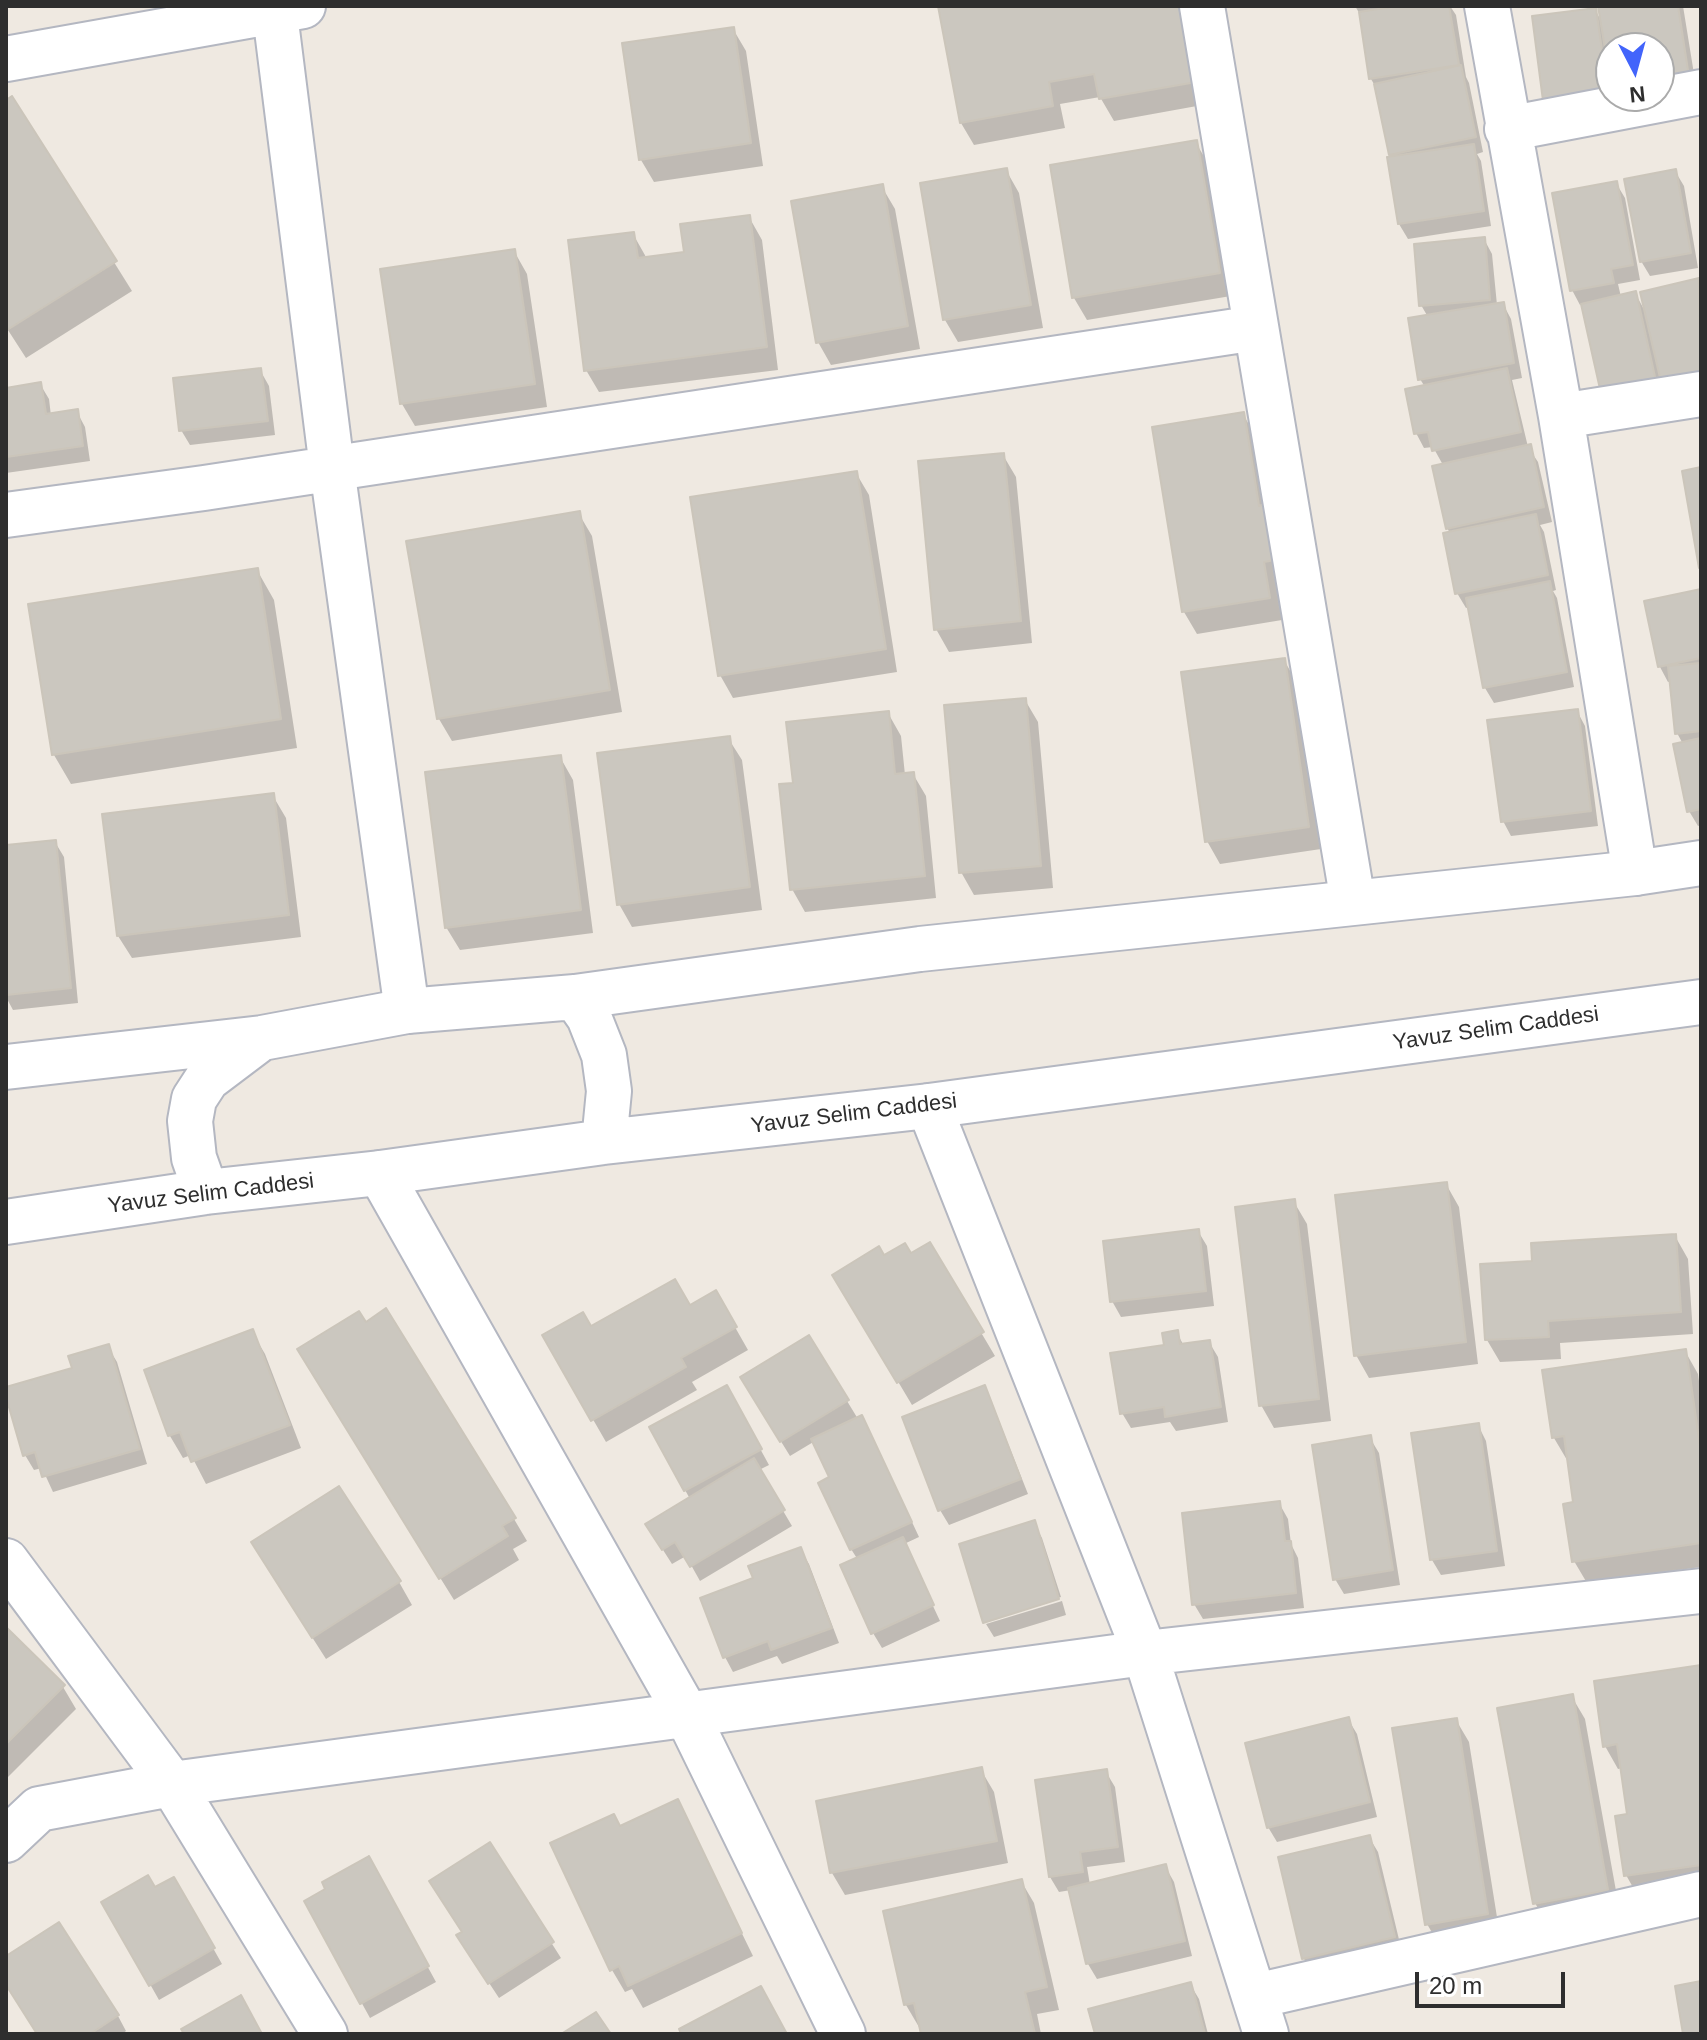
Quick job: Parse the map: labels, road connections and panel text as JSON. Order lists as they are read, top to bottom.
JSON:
{
  "streets": {
    "street": ["Yavuz Selim Caddesi"]
  },
  "scale_bar": "20 m",
  "north": "bottom"
}
